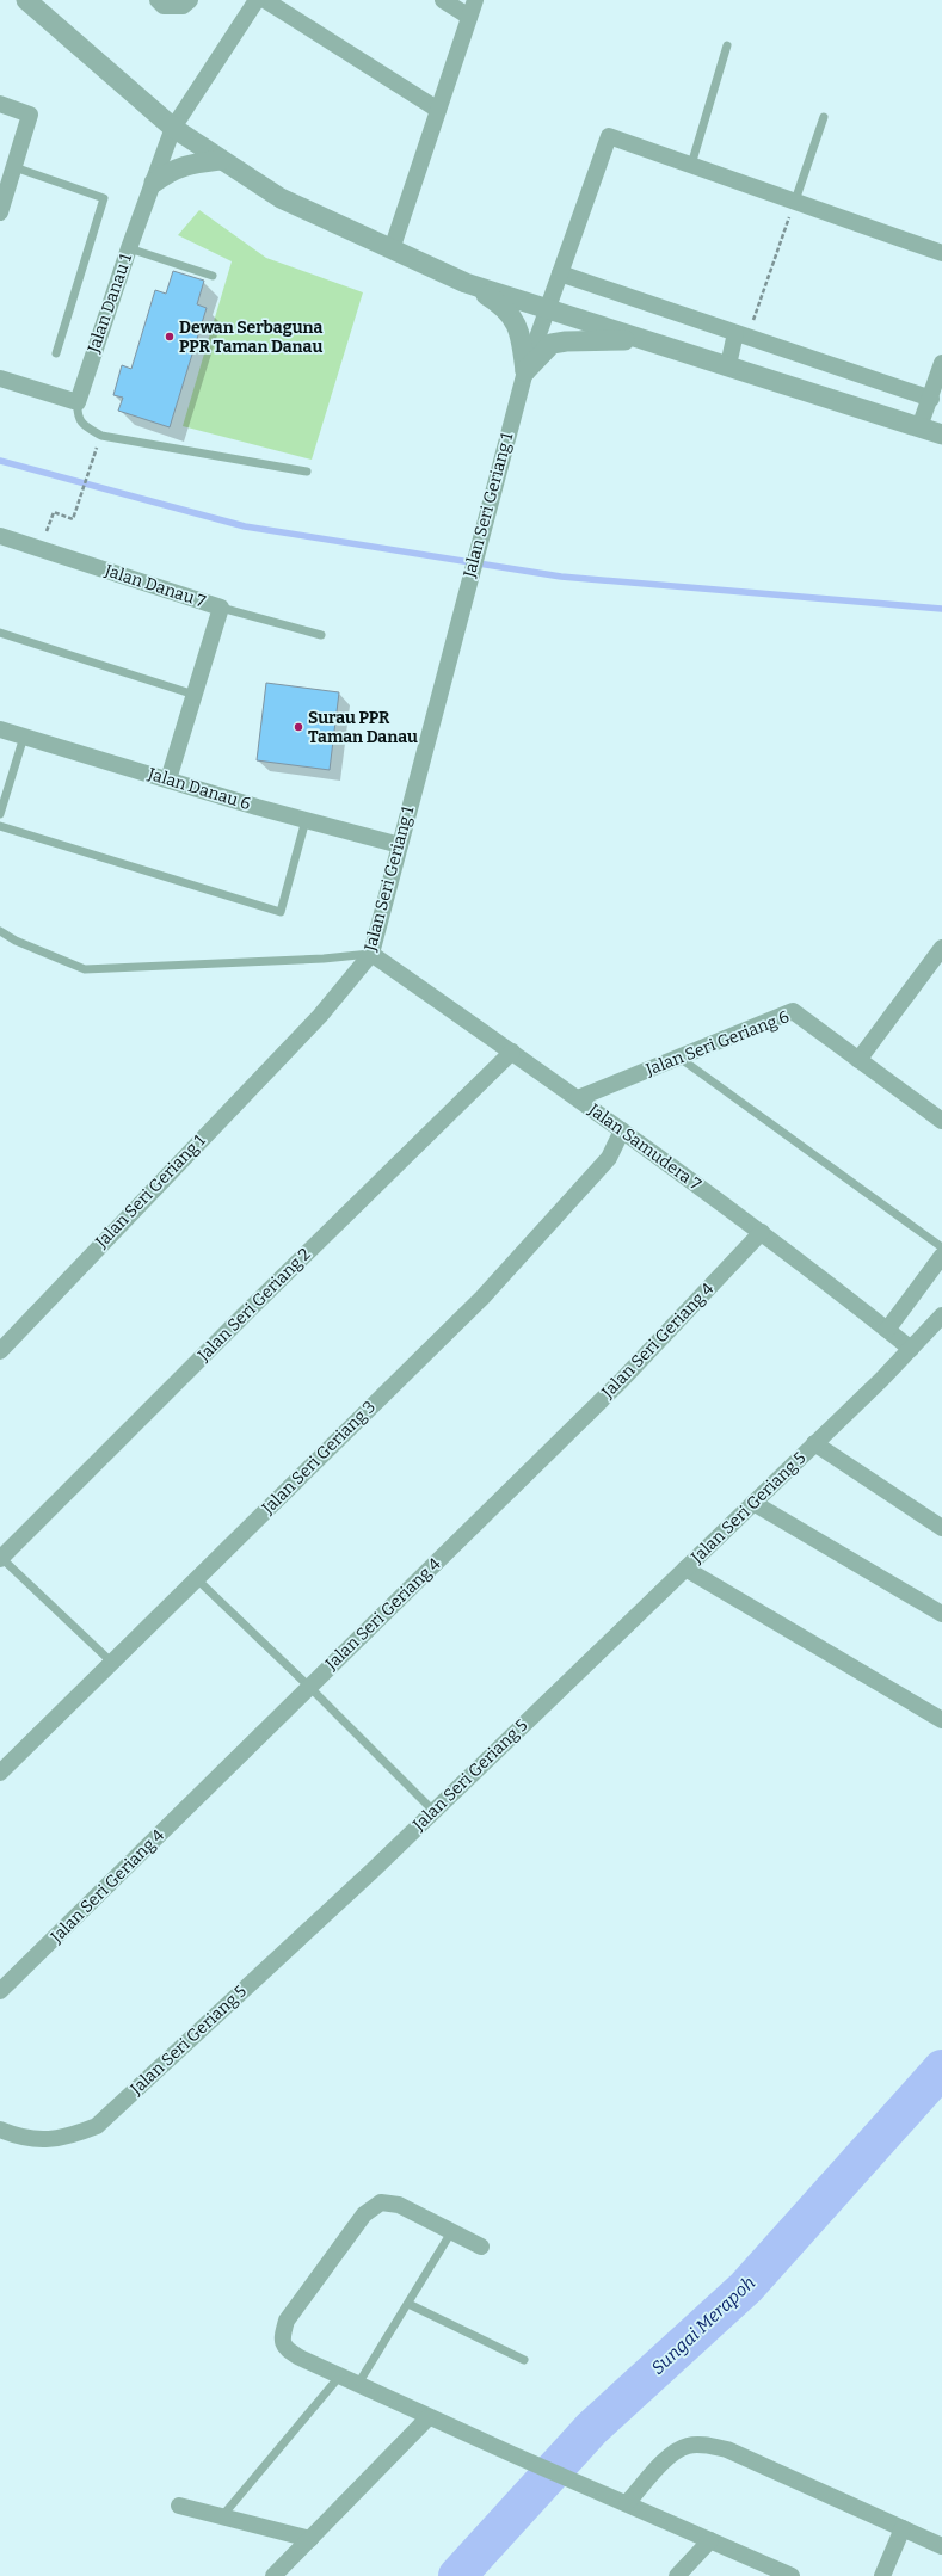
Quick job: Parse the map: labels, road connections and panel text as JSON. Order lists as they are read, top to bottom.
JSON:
{
  "streets": {
    "street": [
      "Jalan Danau 1",
      "Jalan Seri Geriang 1",
      "Jalan Danau 7",
      "Jalan Danau 6",
      "Jalan Seri Geriang 6",
      "Jalan Samudera 7",
      "Jalan Seri Geriang 2",
      "Jalan Seri Geriang 4",
      "Jalan Seri Geriang 3",
      "Jalan Seri Geriang 5"
    ]
  },
  "crossings": [
    ["Jalan Seri Geriang 1", "Jalan Danau 6"],
    ["Jalan Seri Geriang 1", "Jalan Samudera 7"],
    ["Jalan Danau 7", "Jalan Danau 6"],
    ["Jalan Seri Geriang 6", "Jalan Samudera 7"],
    ["Jalan Samudera 7", "Jalan Seri Geriang 2"],
    ["Jalan Samudera 7", "Jalan Seri Geriang 4"],
    ["Jalan Samudera 7", "Jalan Seri Geriang 3"],
    ["Jalan Samudera 7", "Jalan Seri Geriang 5"]
  ],
  "water": ["Sungai Merapoh"],
  "places": ["Dewan Serbaguna PPR Taman Danau", "Surau PPR Taman Danau"]
}
